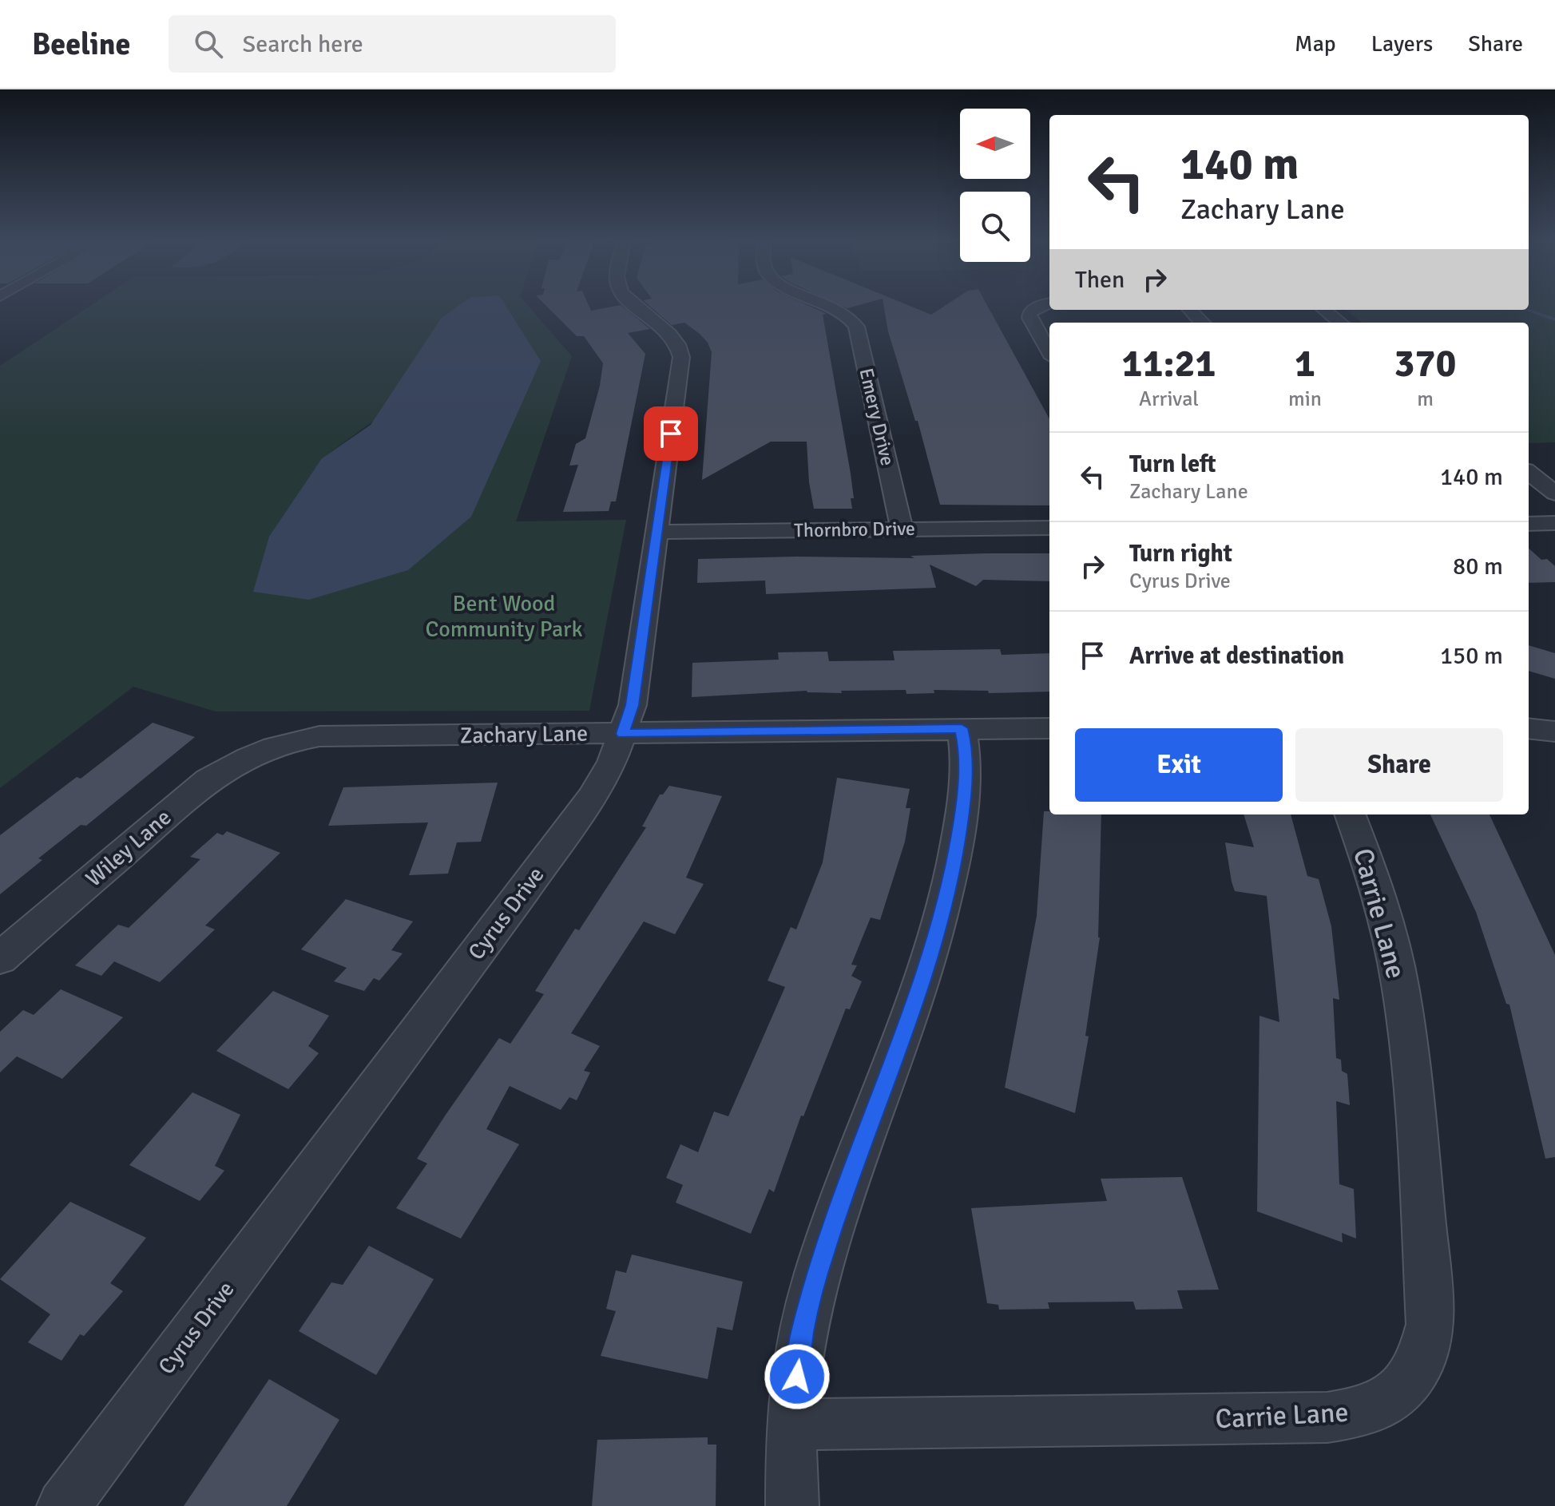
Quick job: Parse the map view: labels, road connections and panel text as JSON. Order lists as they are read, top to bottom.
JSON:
{
  "streets": {
    "street": [
      "Emery Drive",
      "Thornbro Drive",
      "Zachary Lane",
      "Wiley Lane",
      "Cyrus Drive",
      "Carrie Lane"
    ]
  },
  "crossings": [
    ["Emery Drive", "Thornbro Drive"],
    ["Thornbro Drive", "Cyrus Drive"],
    ["Zachary Lane", "Wiley Lane"],
    ["Zachary Lane", "Cyrus Drive"]
  ],
  "parks": ["Bent Wood Community Park"],
  "north": "left",
  "page": {
    "header": "Beeline",
    "search": "Search here",
    "nav": ["Map", "Layers", "Share"],
    "turn": ["140 m", "Zachary Lane"],
    "then": "Then",
    "eta": [
      "11:21",
      "Arrival",
      "1",
      "min",
      "370",
      "m"
    ],
    "list": [
      {
        "name": "Turn left",
        "note": "Zachary Lane",
        "value": "140 m"
      },
      {
        "name": "Turn right",
        "note": "Cyrus Drive",
        "value": "80 m"
      },
      {
        "name": "Arrive at destination",
        "value": "150 m"
      }
    ],
    "buttons": ["Exit", "Share"]
  }
}
